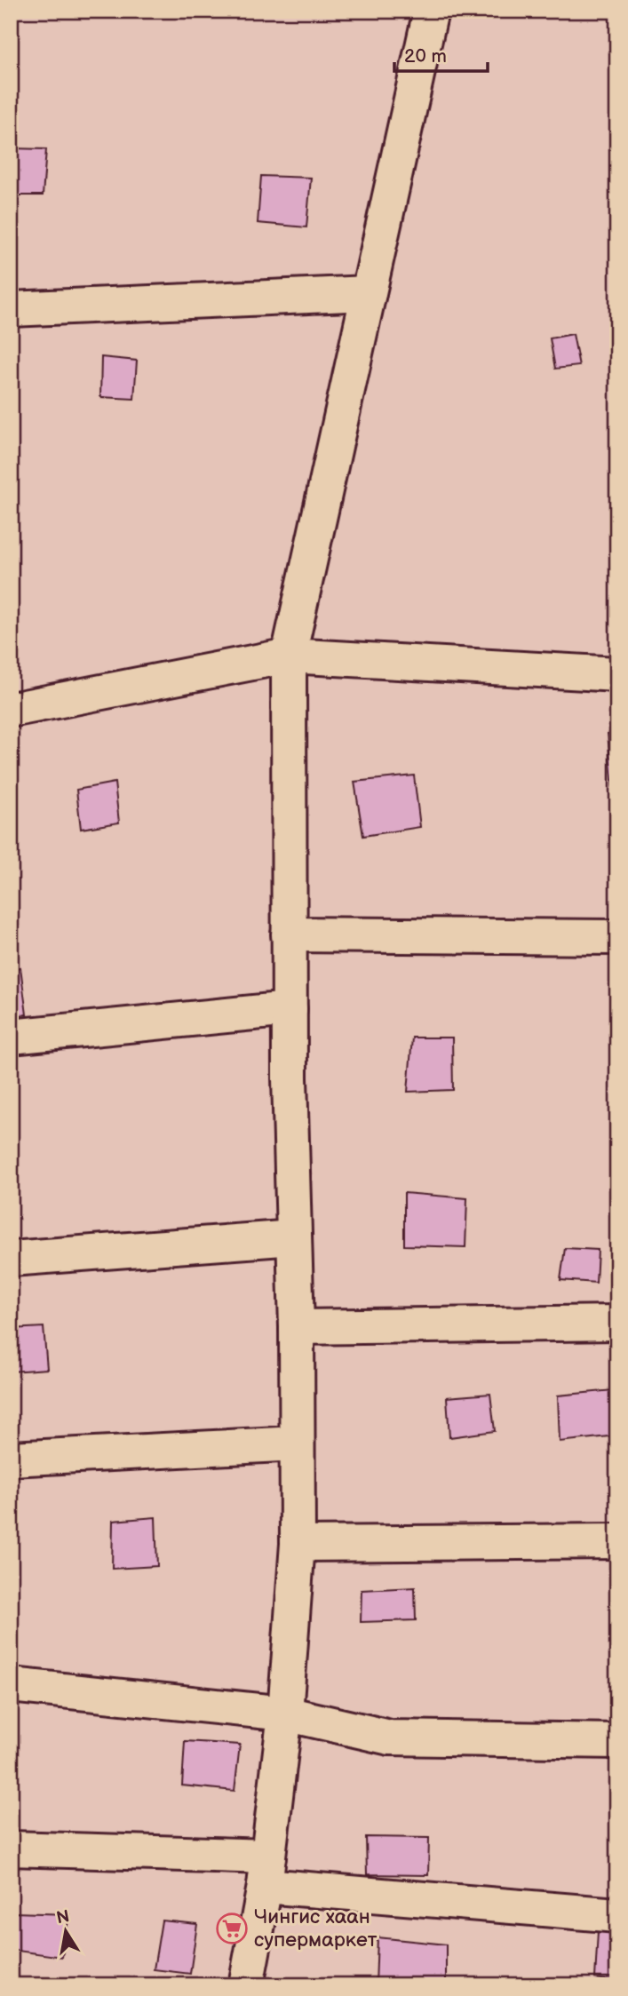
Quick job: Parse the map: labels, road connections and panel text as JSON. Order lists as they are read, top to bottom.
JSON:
{
  "places": {
    "supermarket": ["Чингис хаан супермаркет"]
  },
  "scale_bar": "20 m",
  "north": "top"
}
